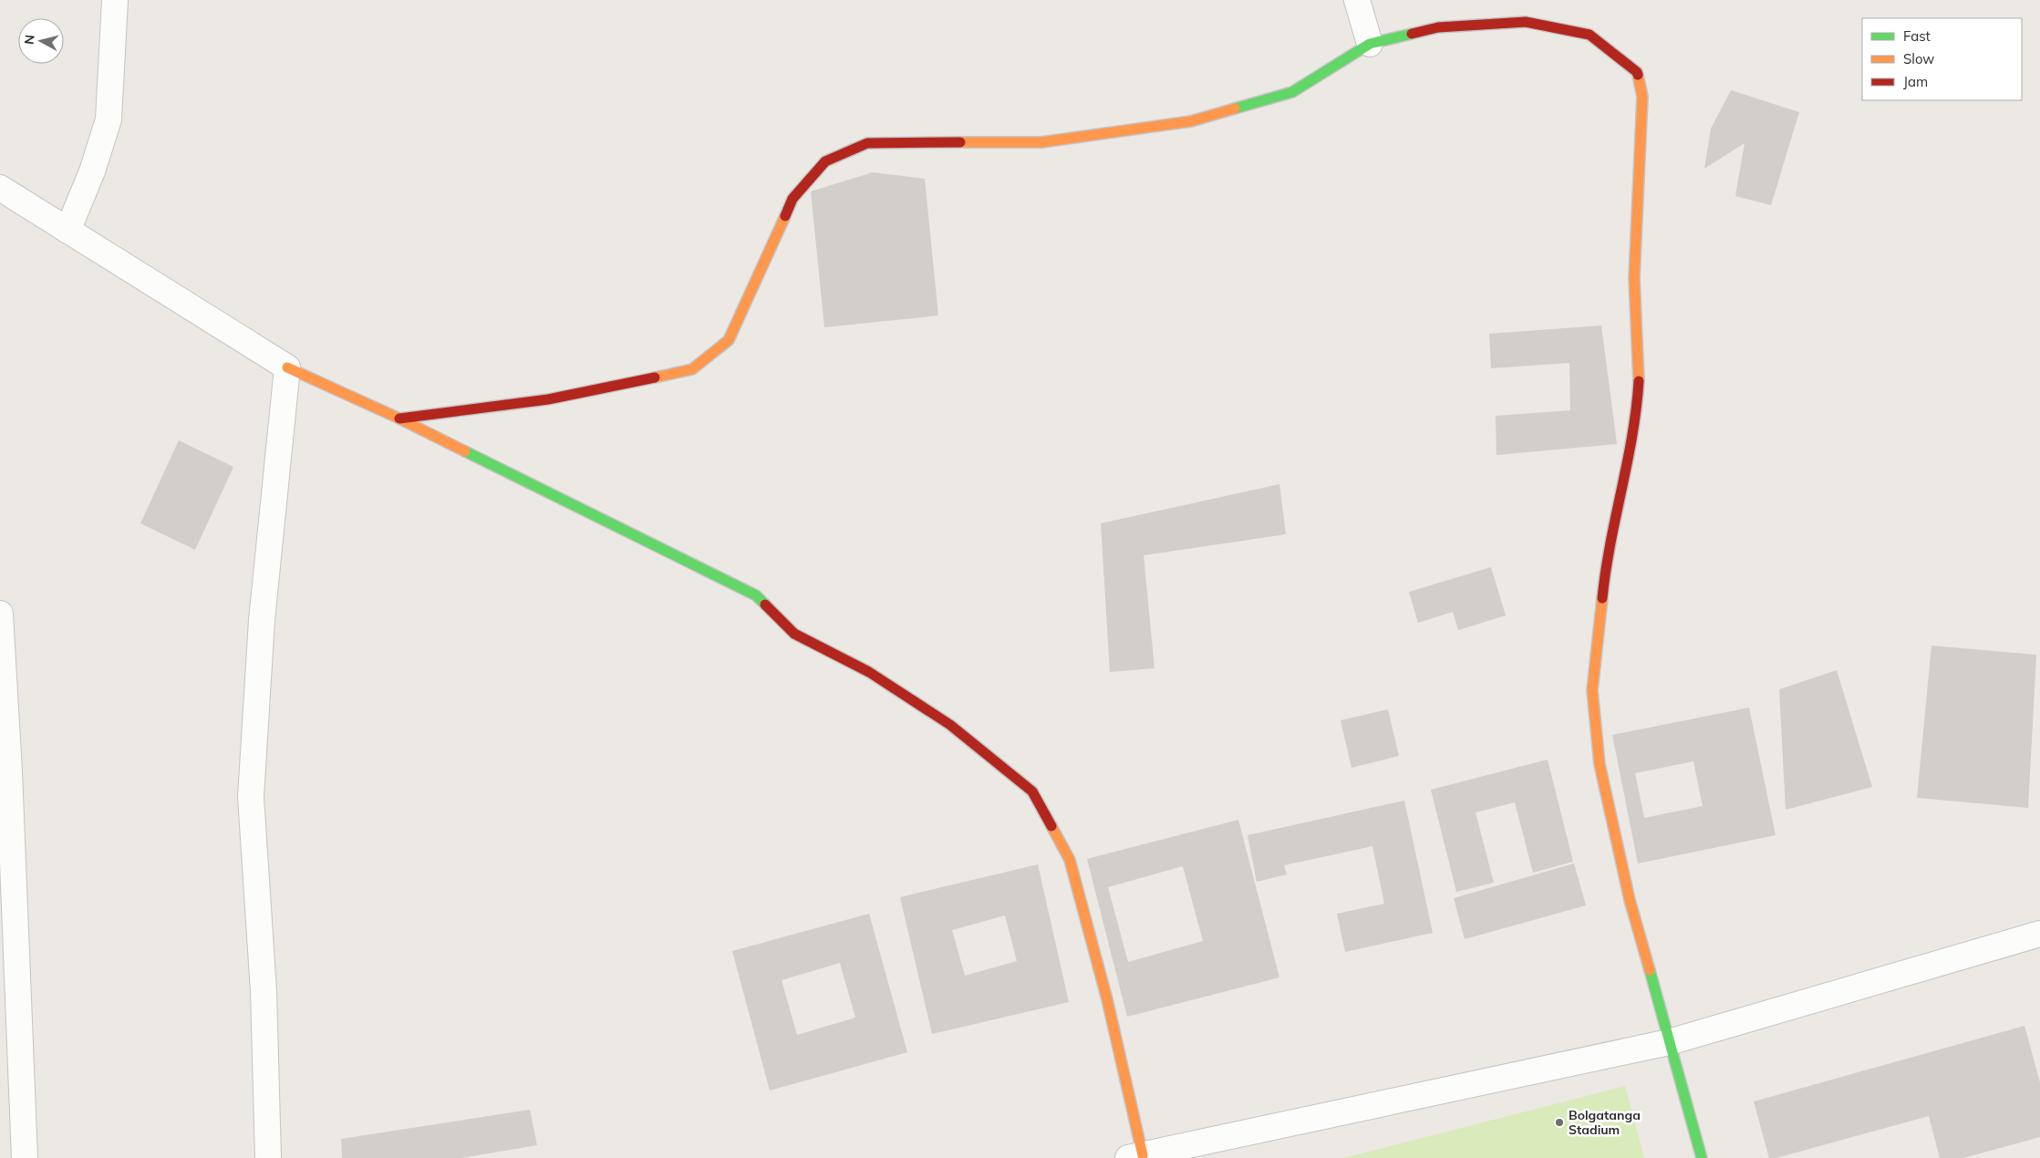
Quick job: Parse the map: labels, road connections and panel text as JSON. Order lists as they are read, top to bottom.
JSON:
{
  "places": ["Bolgatanga Stadium"],
  "legend": ["Fast", "Slow", "Jam"],
  "north": "left"
}
